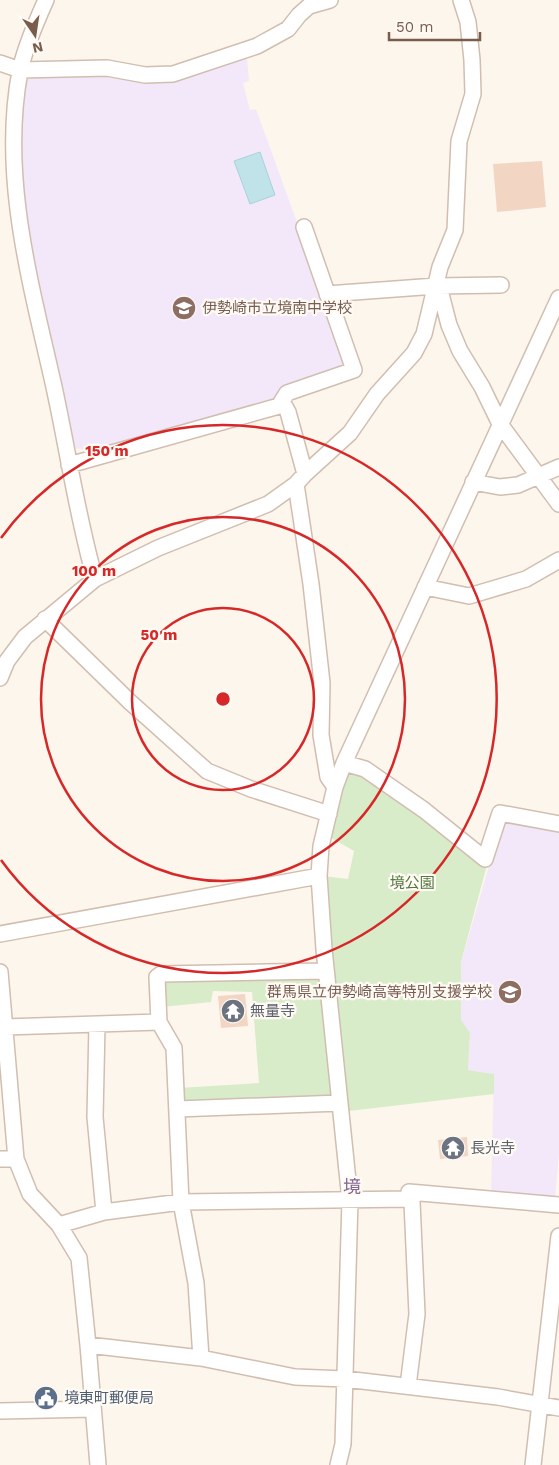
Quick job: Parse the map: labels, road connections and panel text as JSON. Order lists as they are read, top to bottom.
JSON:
{
  "districts": ["境"],
  "parks": ["境公園"],
  "places": {
    "school or university": ["伊勢崎市立境南中学校", "群馬県立伊勢崎高等特別支援学校"],
    "temple": ["無量寺", "長光寺"],
    "public building": ["境東町郵便局"]
  },
  "scale_bar": "50 m",
  "north": "bottom",
  "rings": ["150 m", "100 m", "50 m"]
}
